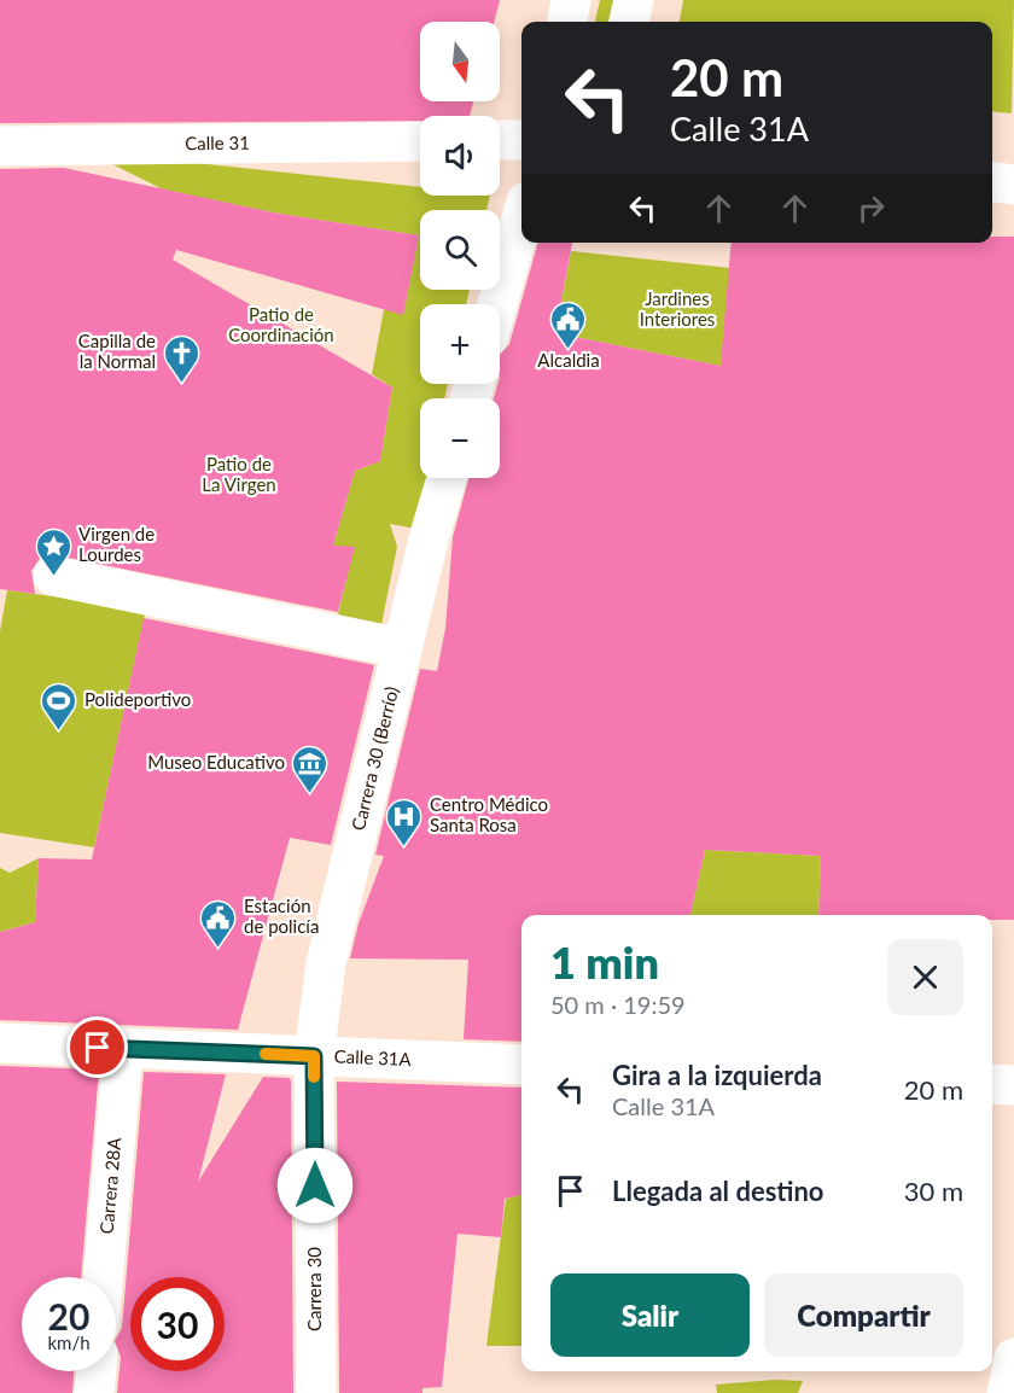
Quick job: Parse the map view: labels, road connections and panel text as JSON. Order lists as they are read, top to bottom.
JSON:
{
  "streets": {
    "street": [
      "Calle 31",
      "Carrera 30 (Berrío)",
      "Calle 31A",
      "Carrera 28A",
      "Carrera 30"
    ]
  },
  "crossings": [
    ["Carrera 30 (Berrío)", "Calle 31A"],
    ["Carrera 30 (Berrío)", "Carrera 30"],
    ["Calle 31A", "Carrera 28A"],
    ["Calle 31A", "Carrera 30"]
  ],
  "parks": ["Jardines Interiores", "Patio de Coordinación", "Patio de La Virgen"],
  "places": {
    "public building": ["Alcaldia", "Estación de policía"],
    "church": ["Capilla de la Normal"],
    "place": ["Virgen de Lourdes"],
    "sports": ["Polideportivo"],
    "museum": ["Museo Educativo"],
    "hospital": ["Centro Médico Santa Rosa"]
  },
  "north": "bottom",
  "page": {
    "map_buttons": ["+", "−"],
    "turn": ["20 m", "Calle 31A"],
    "heading": ["1 min", "50 m · 19:59"],
    "list": [
      {
        "name": "Gira a la izquierda",
        "note": "Calle 31A",
        "value": "20 m"
      },
      {
        "name": "Llegada al destino",
        "value": "30 m"
      }
    ],
    "buttons": ["Salir", "Compartir"],
    "speed": "20 km/h",
    "limit": "30"
  }
}
